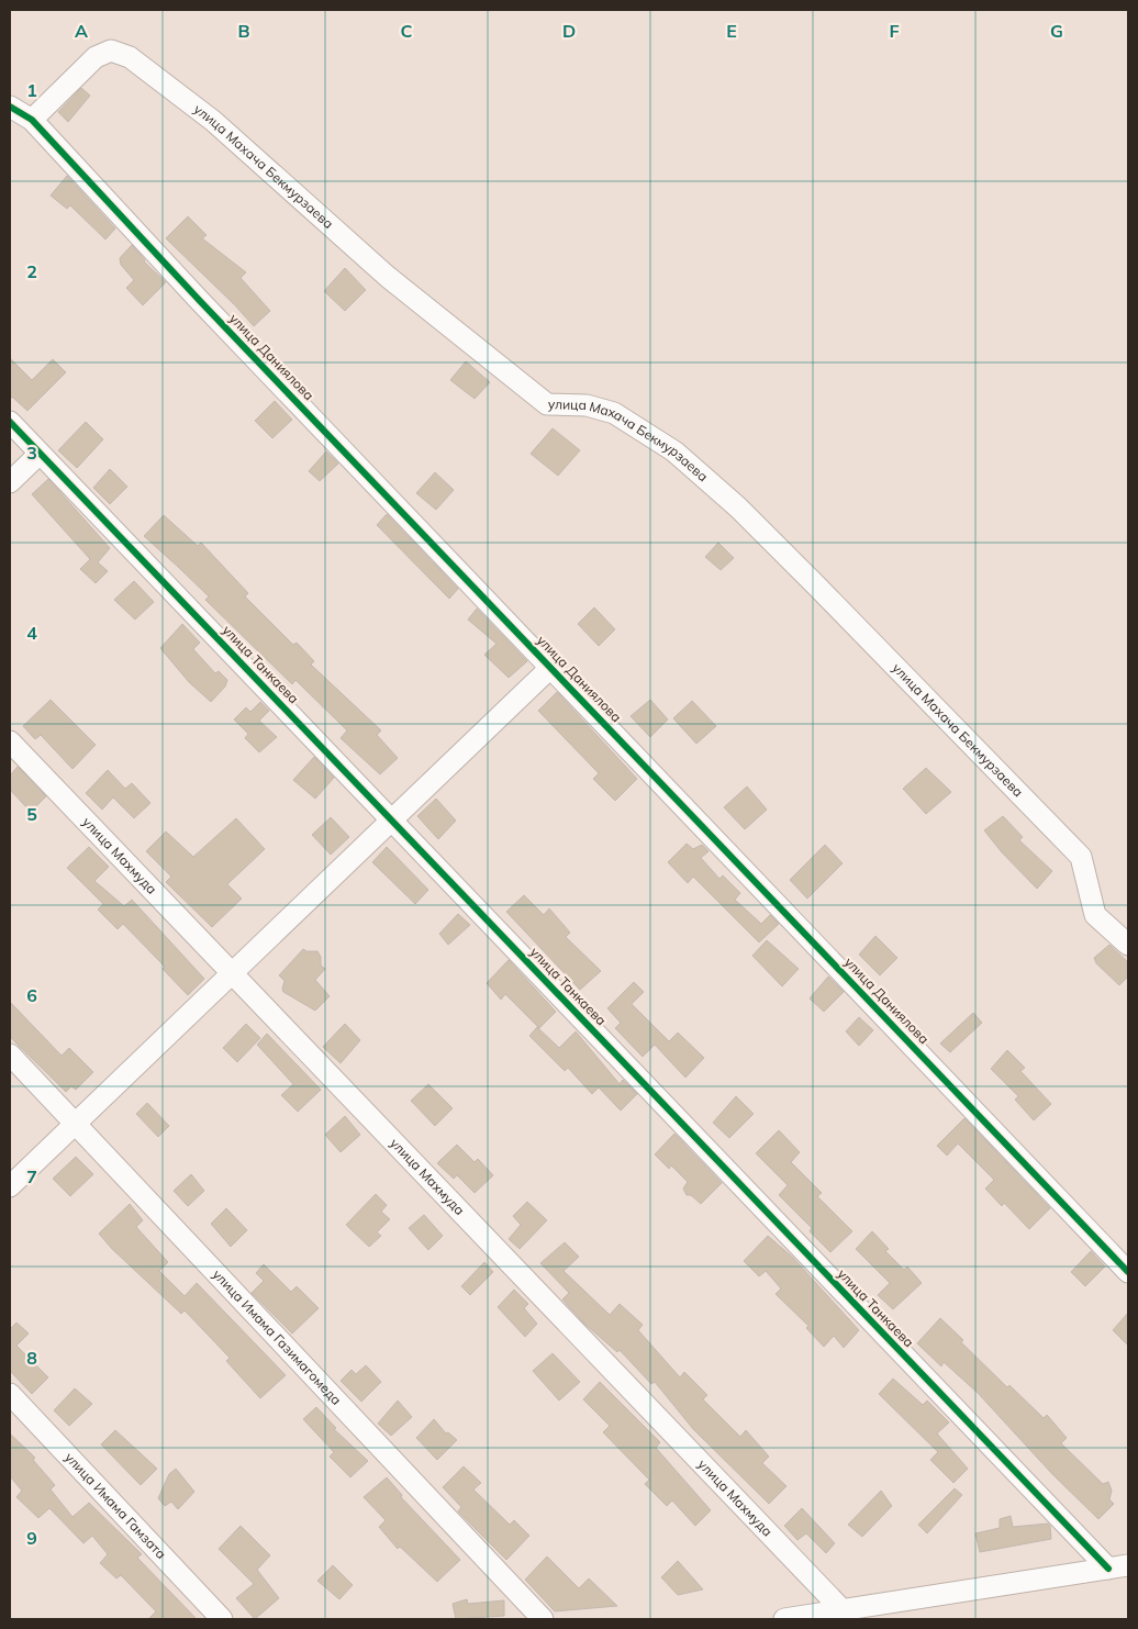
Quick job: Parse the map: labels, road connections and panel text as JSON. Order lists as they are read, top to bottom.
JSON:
{
  "streets": {
    "street": [
      "улица Махача Бекмурзаева",
      "улица Даниялова",
      "улица Танкаева",
      "улица Махмуда",
      "улица Имама Газимагомеда",
      "улица Имама Гамзата"
    ]
  },
  "crossings": [
    ["улица Махача Бекмурзаева", "улица Даниялова"]
  ],
  "grid": {
    "columns": [
      "A",
      "B",
      "C",
      "D",
      "E",
      "F",
      "G"
    ],
    "rows": [
      "1",
      "2",
      "3",
      "4",
      "5",
      "6",
      "7",
      "8",
      "9"
    ]
  }
}
